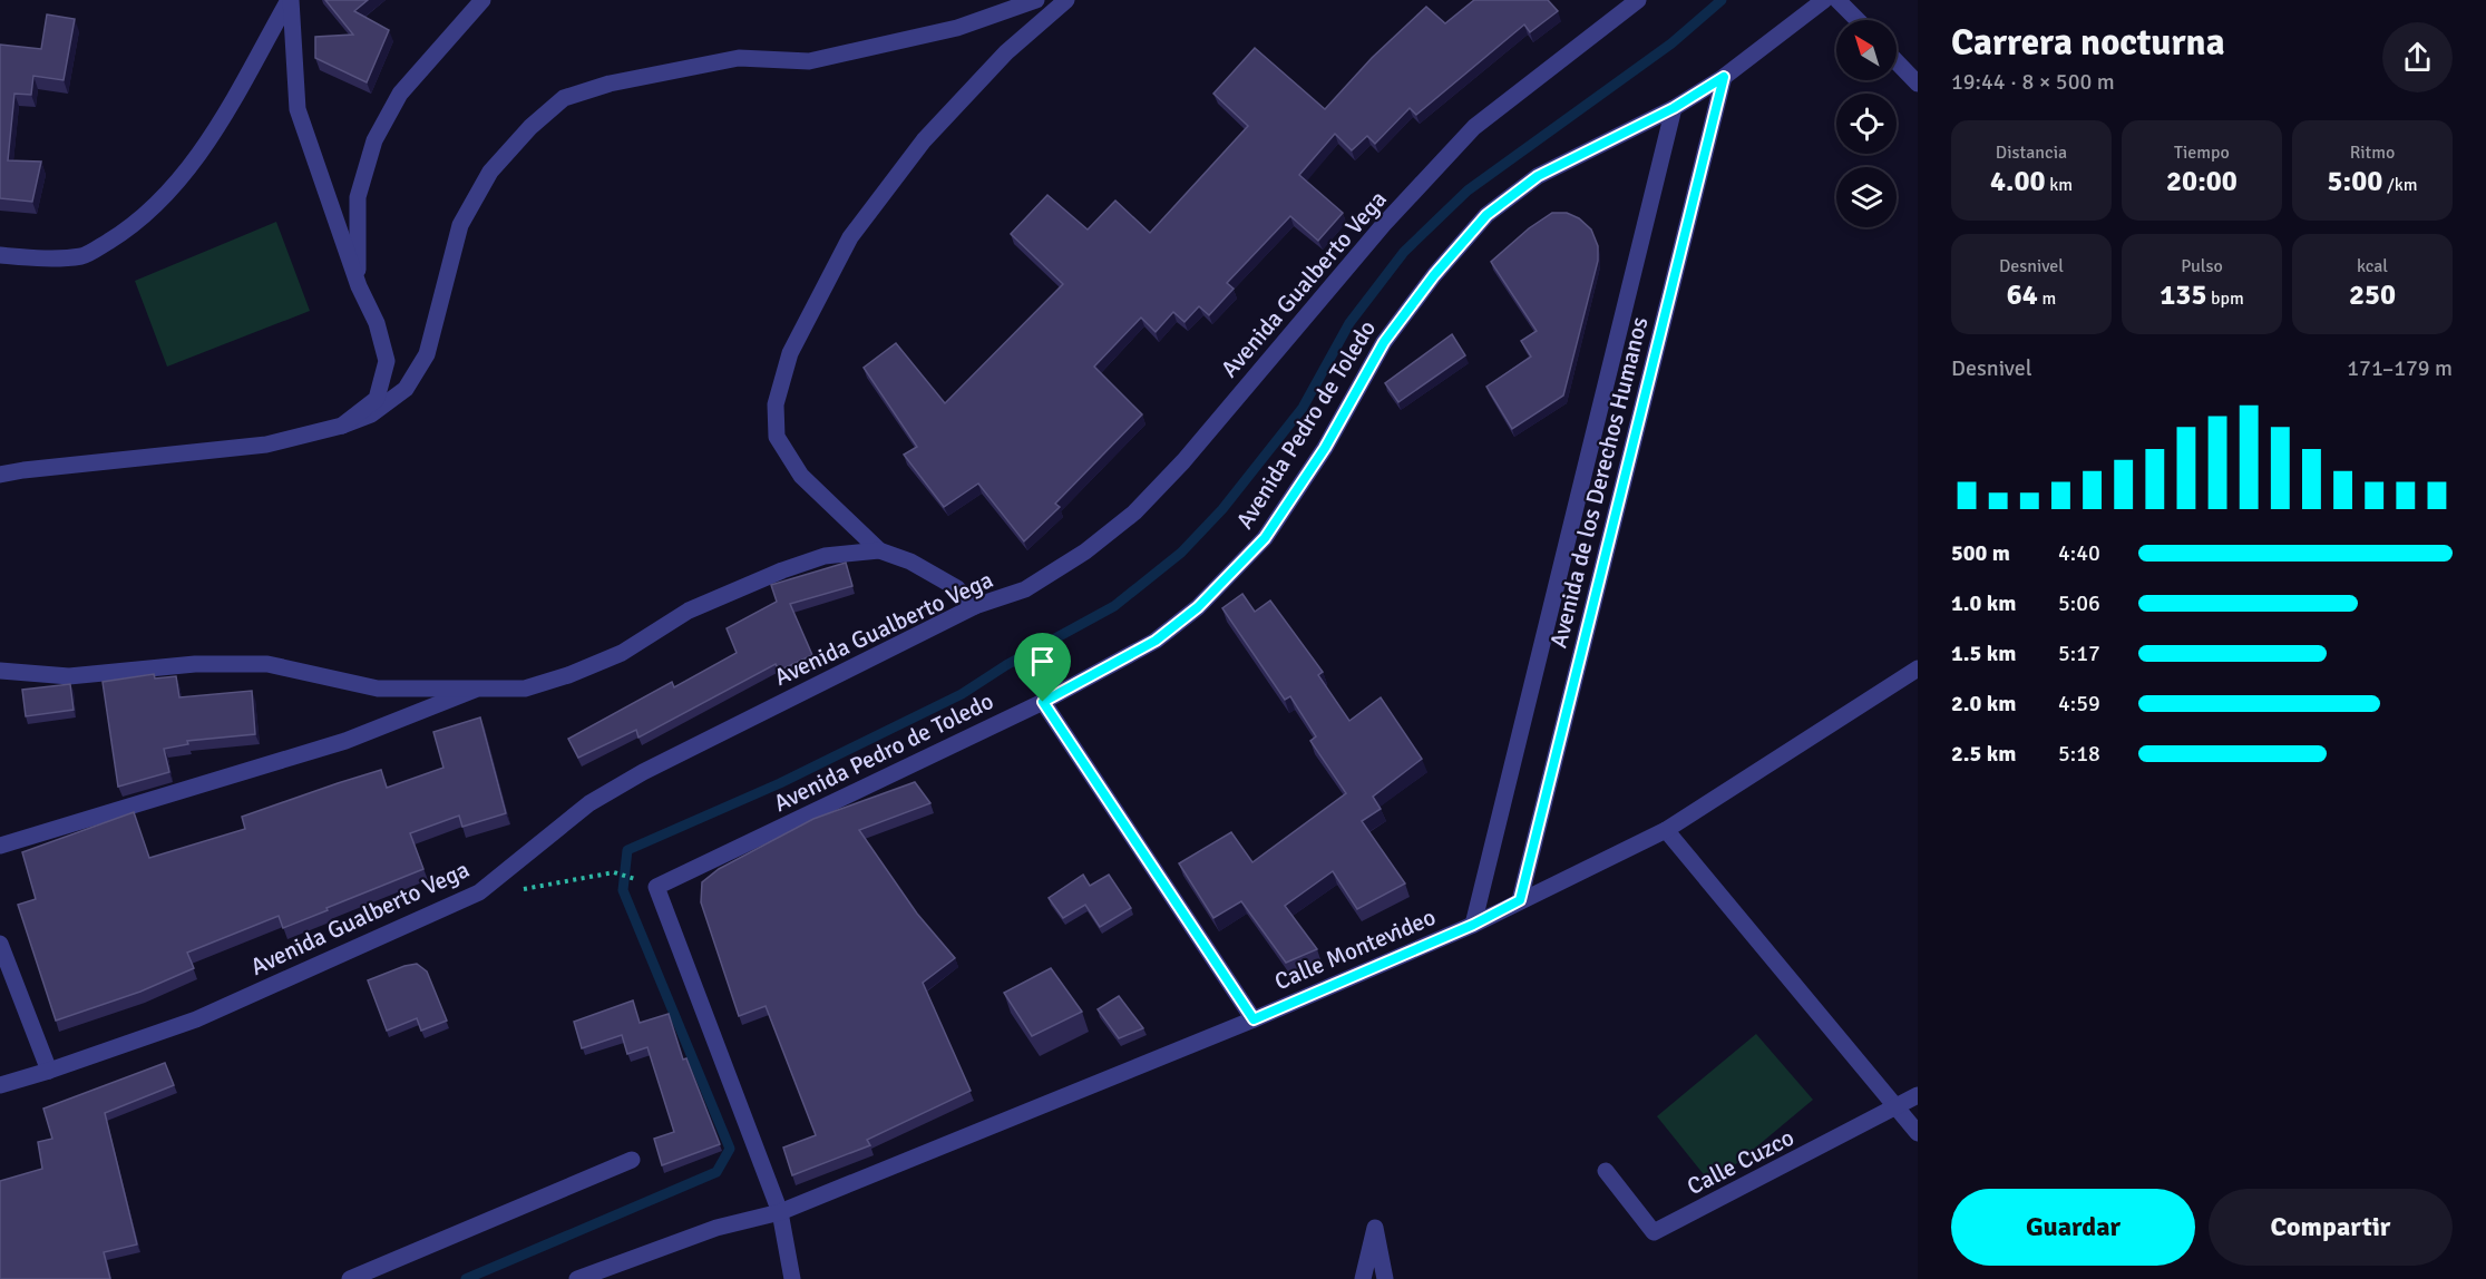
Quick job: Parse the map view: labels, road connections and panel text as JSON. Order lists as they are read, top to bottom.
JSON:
{
  "streets": {
    "street": [
      "Avenida Gualberto Vega",
      "Avenida Pedro de Toledo",
      "Avenida de los Derechos Humanos",
      "Calle Montevideo",
      "Calle Cuzco"
    ]
  },
  "crossings": [
    ["Avenida Pedro de Toledo", "Avenida de los Derechos Humanos"],
    ["Avenida de los Derechos Humanos", "Calle Montevideo"]
  ],
  "north": "top left",
  "page": {
    "heading": ["Carrera nocturna", "19:44 · 8 × 500 m"],
    "stats": [
      ["Distancia", "4.00 km"],
      ["Tiempo", "20:00"],
      ["Ritmo", "5:00 /km"],
      ["Desnivel", "64 m"],
      ["Pulso", "135 bpm"],
      ["kcal", "250"]
    ],
    "chart": ["Desnivel", "171–179 m"],
    "list": [
      {
        "name": "500 m",
        "note": "4:40"
      },
      {
        "name": "1.0 km",
        "note": "5:06"
      },
      {
        "name": "1.5 km",
        "note": "5:17"
      },
      {
        "name": "2.0 km",
        "note": "4:59"
      },
      {
        "name": "2.5 km",
        "note": "5:18"
      }
    ],
    "buttons": ["Guardar", "Compartir"]
  }
}
